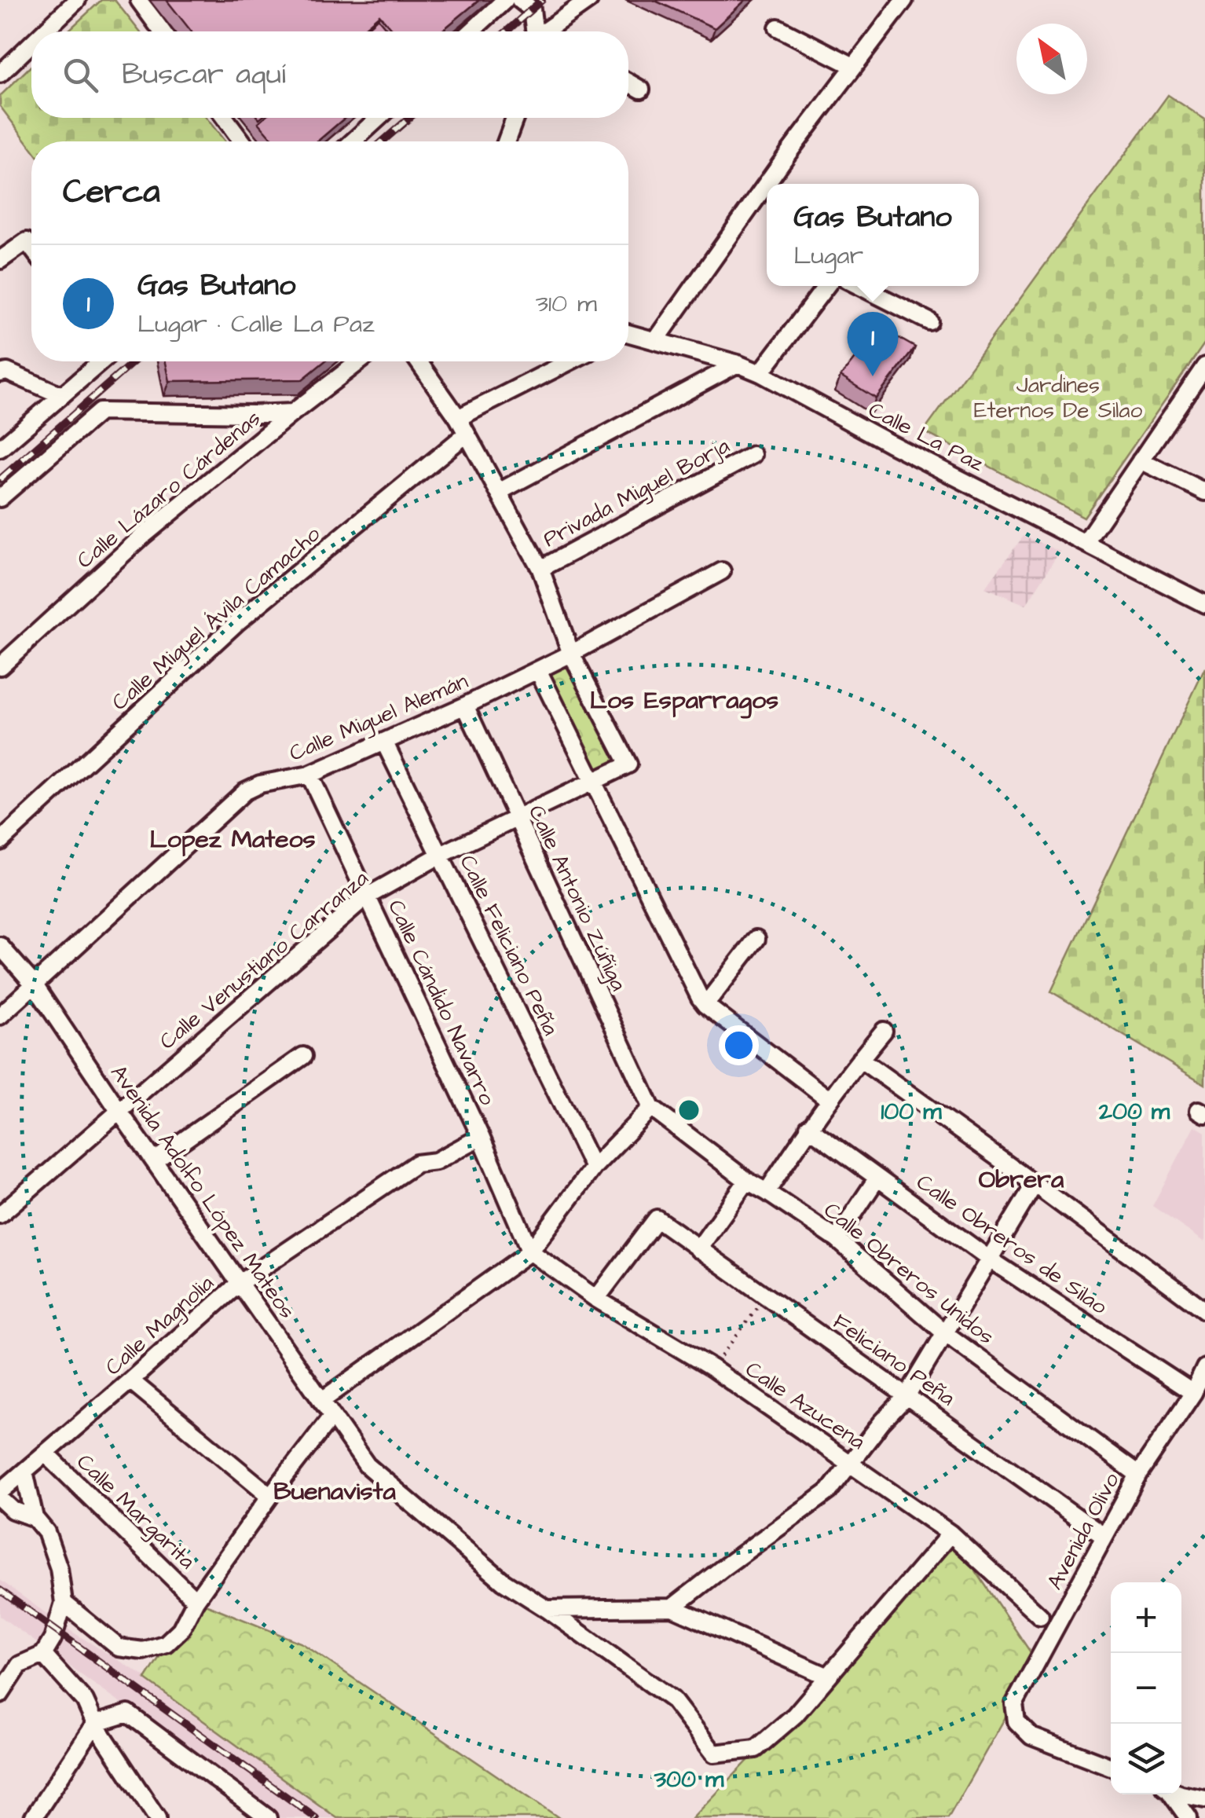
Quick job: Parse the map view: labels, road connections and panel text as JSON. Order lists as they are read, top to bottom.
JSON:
{
  "streets": {
    "street": [
      "Calle La Paz",
      "Calle Lázaro Cárdenas",
      "Privada Miguel Borja",
      "Calle Miguel Ávila Camacho",
      "Calle Miguel Alemán",
      "Calle Antonio Zúñiga",
      "Calle Feliciano Peña",
      "Calle Venustiano Carranza",
      "Calle Cándido Navarro",
      "Avenida Adolfo López Mateos",
      "Calle Obreros de Silao",
      "Calle Obreros Unidos",
      "Calle Magnolia",
      "Feliciano Peña",
      "Calle Azucena",
      "Calle Margarita",
      "Avenida Olivo"
    ]
  },
  "crossings": [
    ["Calle Miguel Alemán", "Calle Antonio Zúñiga"],
    ["Calle Miguel Alemán", "Calle Feliciano Peña"],
    ["Calle Miguel Alemán", "Calle Venustiano Carranza"],
    ["Calle Miguel Alemán", "Calle Cándido Navarro"],
    ["Calle Miguel Alemán", "Avenida Adolfo López Mateos"],
    ["Calle Antonio Zúñiga", "Calle Venustiano Carranza"],
    ["Calle Antonio Zúñiga", "Calle Obreros Unidos"],
    ["Calle Feliciano Peña", "Calle Venustiano Carranza"],
    ["Calle Venustiano Carranza", "Calle Cándido Navarro"],
    ["Calle Venustiano Carranza", "Avenida Adolfo López Mateos"],
    ["Calle Cándido Navarro", "Calle Magnolia"],
    ["Calle Cándido Navarro", "Calle Azucena"],
    ["Avenida Adolfo López Mateos", "Calle Magnolia"],
    ["Calle Obreros de Silao", "Avenida Olivo"],
    ["Calle Obreros Unidos", "Avenida Olivo"],
    ["Calle Magnolia", "Calle Margarita"],
    ["Feliciano Peña", "Calle Azucena"],
    ["Feliciano Peña", "Avenida Olivo"]
  ],
  "districts": [
    "Los Esparragos",
    "Lopez Mateos",
    "Obrera",
    "Buenavista"
  ],
  "parks": ["Jardines Eternos De Silao"],
  "north": "top left",
  "page": {
    "search": "Buscar aquí",
    "heading": "Cerca",
    "popup": ["Gas Butano", "Lugar"],
    "list": [
      {
        "mark": "1",
        "name": "Gas Butano",
        "note": "Lugar · Calle La Paz",
        "value": "310 m"
      }
    ],
    "pins": "1",
    "map_buttons": ["+", "−"]
  },
  "rings": ["100 m", "200 m", "300 m"]
}
